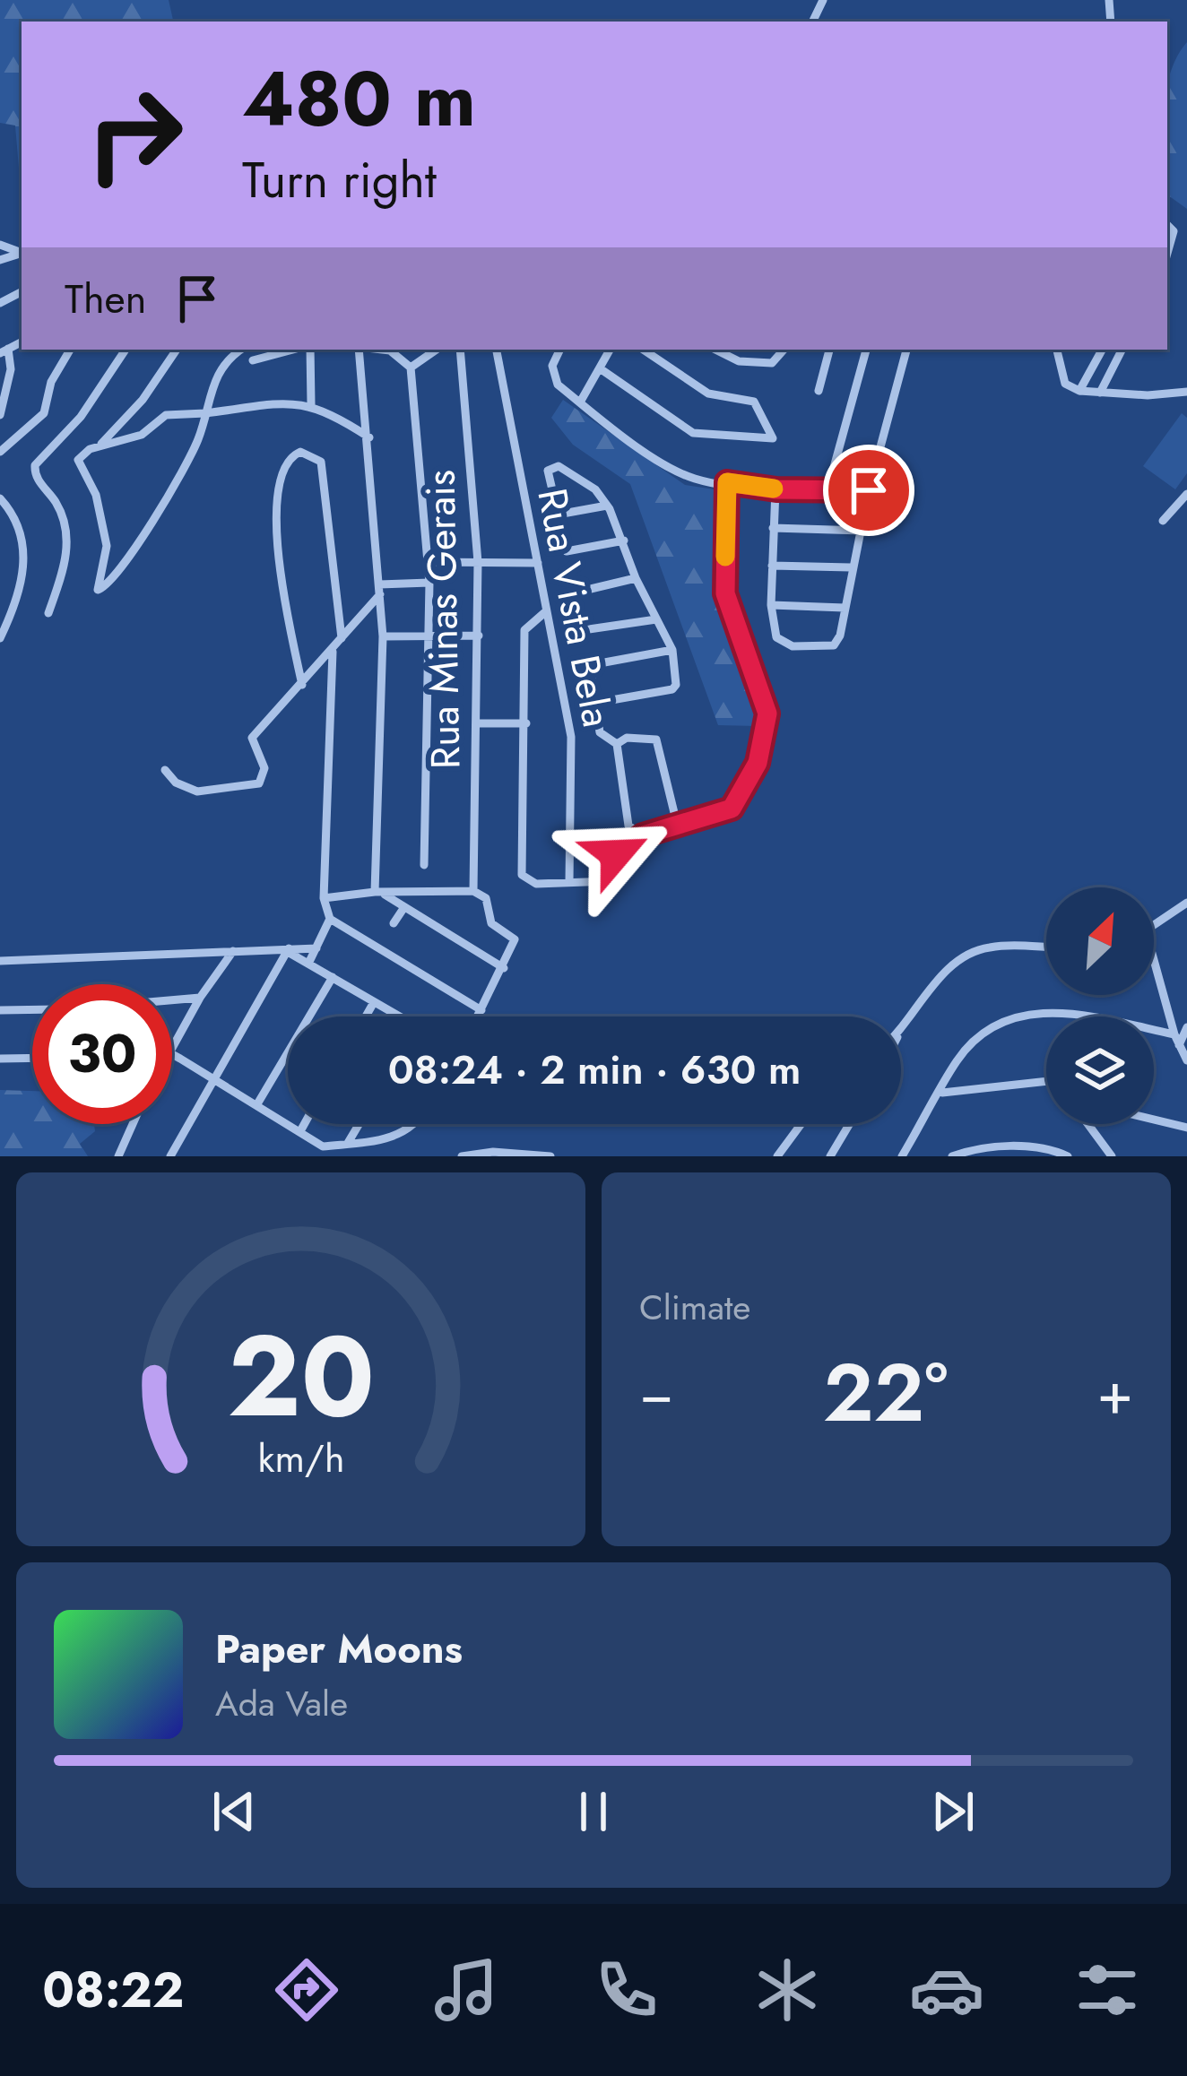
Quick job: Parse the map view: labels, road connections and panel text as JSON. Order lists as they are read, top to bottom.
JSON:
{
  "streets": {
    "street": ["Rua Vista Bela", "Rua Minas Gerais"]
  },
  "north": "top right",
  "page": {
    "turn": ["480 m", "Turn right"],
    "then": "Then",
    "limit": "30",
    "trip": "08:24 · 2 min · 630 m",
    "tile": "Climate",
    "heat": ["−", "22°", "+"],
    "song": ["Paper Moons", "Ada Vale"],
    "tabs": "08:22",
    "gauge": ["20", "km/h"]
  }
}
